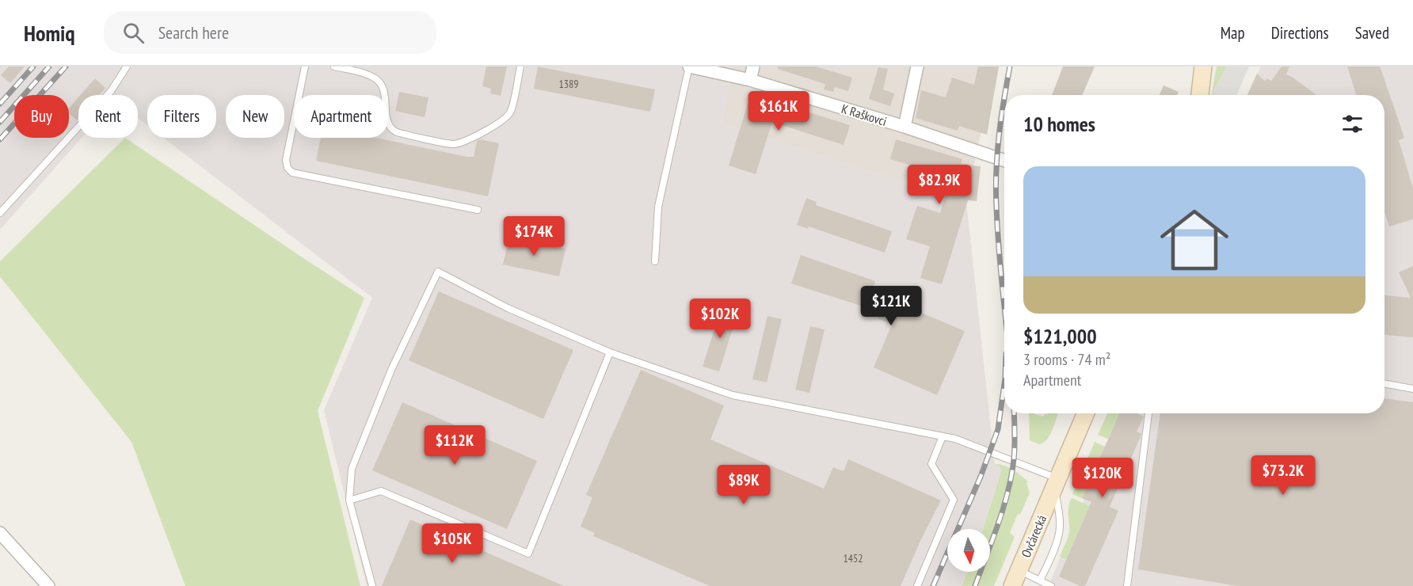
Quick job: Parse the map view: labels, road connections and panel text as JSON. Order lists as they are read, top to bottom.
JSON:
{
  "streets": {
    "main road": ["Ovčárecká"],
    "street": ["K Raškovci"]
  },
  "house_numbers": ["1389", "1452"],
  "north": "bottom",
  "page": {
    "header": "Homiq",
    "search": "Search here",
    "nav": ["Map", "Directions", "Saved"],
    "price": [
      "$161K",
      "$82.9K",
      "$174K",
      "$121K",
      "$102K",
      "$112K",
      "$73.2K",
      "$120K",
      "$89K",
      "$105K"
    ],
    "chip": [
      "Buy",
      "Rent",
      "Filters",
      "New",
      "Apartment"
    ],
    "heading": "10 homes",
    "list": [
      {
        "name": "$121,000",
        "note": "3 rooms · 74 m² · Apartment"
      }
    ]
  }
}
